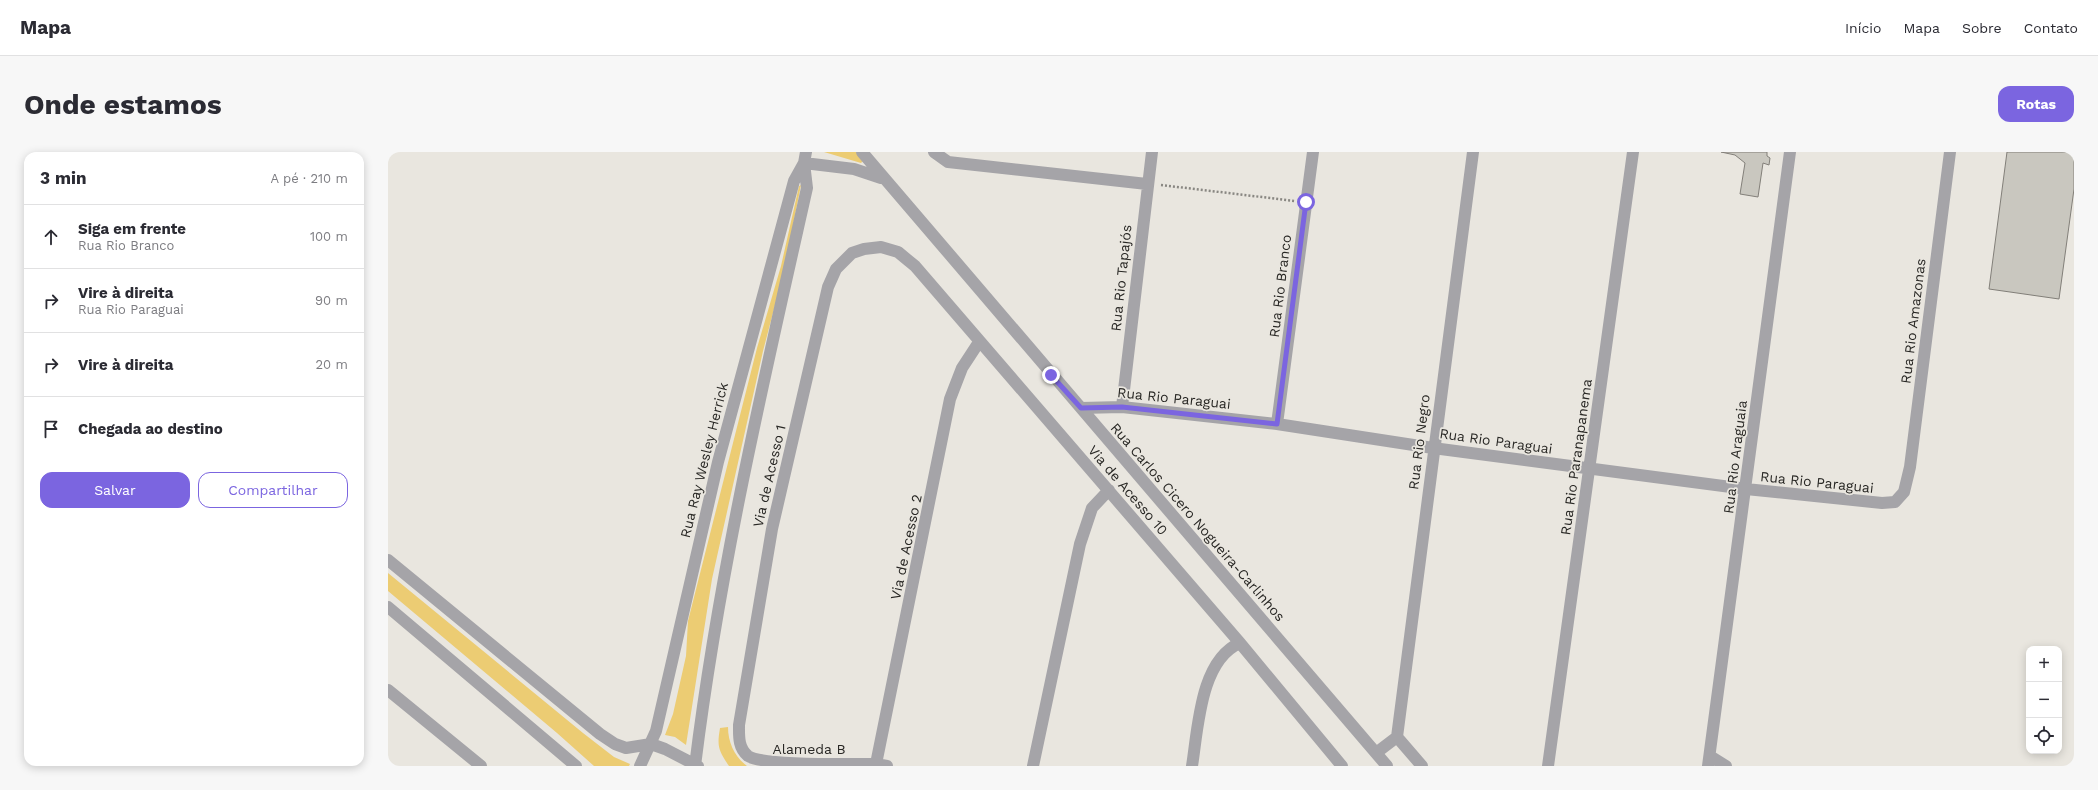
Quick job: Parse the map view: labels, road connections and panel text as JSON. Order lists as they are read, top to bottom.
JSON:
{
  "streets": {
    "street": [
      "Rua Rio Tapajós",
      "Rua Rio Branco",
      "Rua Rio Amazonas",
      "Rua Rio Paraguai",
      "Rua Rio Negro",
      "Rua Rio Paranapanema",
      "Rua Rio Araguaia",
      "Rua Ray Wesley Herrick",
      "Via de Acesso 1",
      "Via de Acesso 10",
      "Rua Carlos Cicero Nogueira-Carlinhos",
      "Via de Acesso 2",
      "Alameda B"
    ]
  },
  "crossings": [
    ["Rua Rio Tapajós", "Rua Rio Paraguai"],
    ["Rua Rio Branco", "Rua Rio Paraguai"],
    ["Rua Rio Amazonas", "Rua Rio Paraguai"],
    ["Rua Rio Paraguai", "Rua Rio Negro"],
    ["Rua Rio Paraguai", "Rua Rio Paranapanema"],
    ["Rua Rio Paraguai", "Rua Rio Araguaia"],
    ["Rua Rio Paraguai", "Rua Carlos Cicero Nogueira-Carlinhos"],
    ["Via de Acesso 1", "Via de Acesso 10"],
    ["Via de Acesso 1", "Alameda B"],
    ["Via de Acesso 10", "Via de Acesso 2"],
    ["Via de Acesso 2", "Alameda B"]
  ],
  "page": {
    "header": "Mapa",
    "nav": [
      "Início",
      "Mapa",
      "Sobre",
      "Contato"
    ],
    "buttons": [
      "Rotas",
      ["Salvar", "Compartilhar"]
    ],
    "title": "Onde estamos",
    "heading": ["3 min", "A pé · 210 m"],
    "list": [
      ["Siga em frente", "Rua Rio Branco", "100 m"],
      ["Vire à direita", "Rua Rio Paraguai", "90 m"],
      ["Vire à direita", "20 m"],
      "Chegada ao destino"
    ],
    "map_buttons": ["+", "−"]
  }
}
